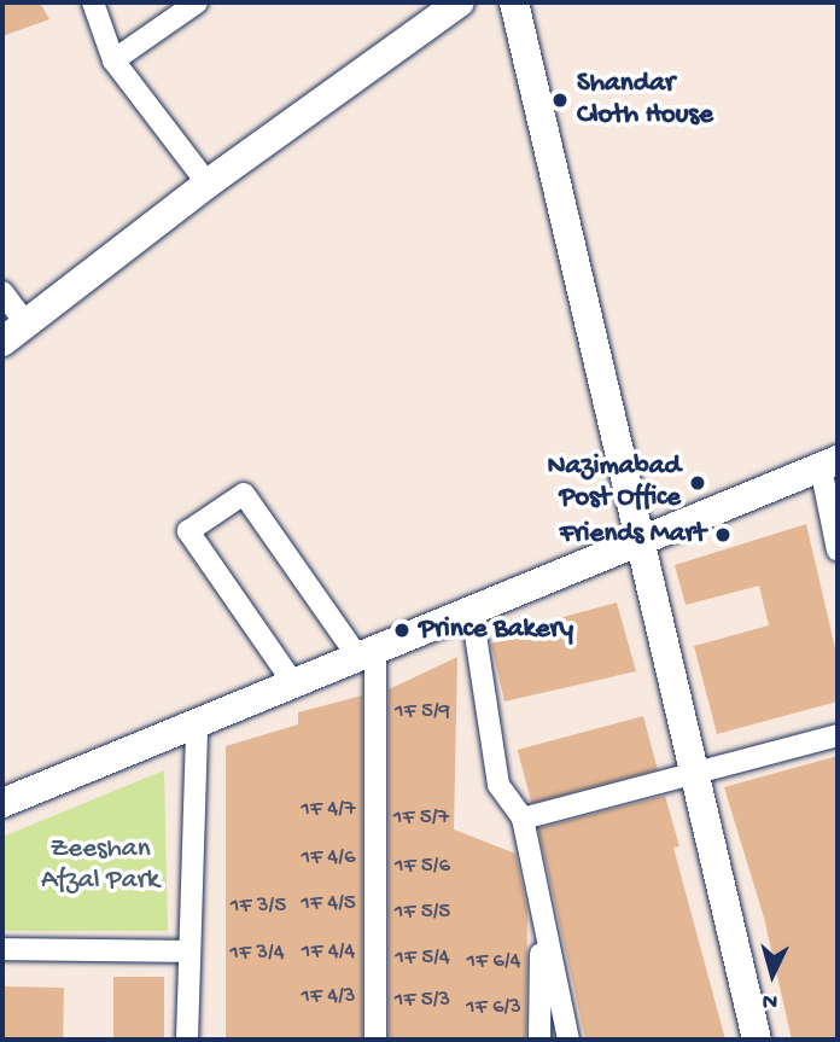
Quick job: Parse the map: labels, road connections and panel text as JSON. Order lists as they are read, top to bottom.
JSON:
{
  "parks": ["Zeeshan Afzal Park"],
  "places": [
    "Shandar Cloth House",
    "Nazimabad Post Office",
    "Friends Mart",
    "Prince Bakery"
  ],
  "house_numbers": [
    "1F 5/9",
    "1F 4/7",
    "1F 5/7",
    "1F 4/6",
    "1F 5/6",
    "1F 4/5",
    "1F 3/5",
    "1F 5/5",
    "1F 4/4",
    "1F 3/4",
    "1F 5/4",
    "1F 6/4",
    "1F 4/3",
    "1F 5/3",
    "1F 6/3"
  ],
  "north": "bottom"
}
